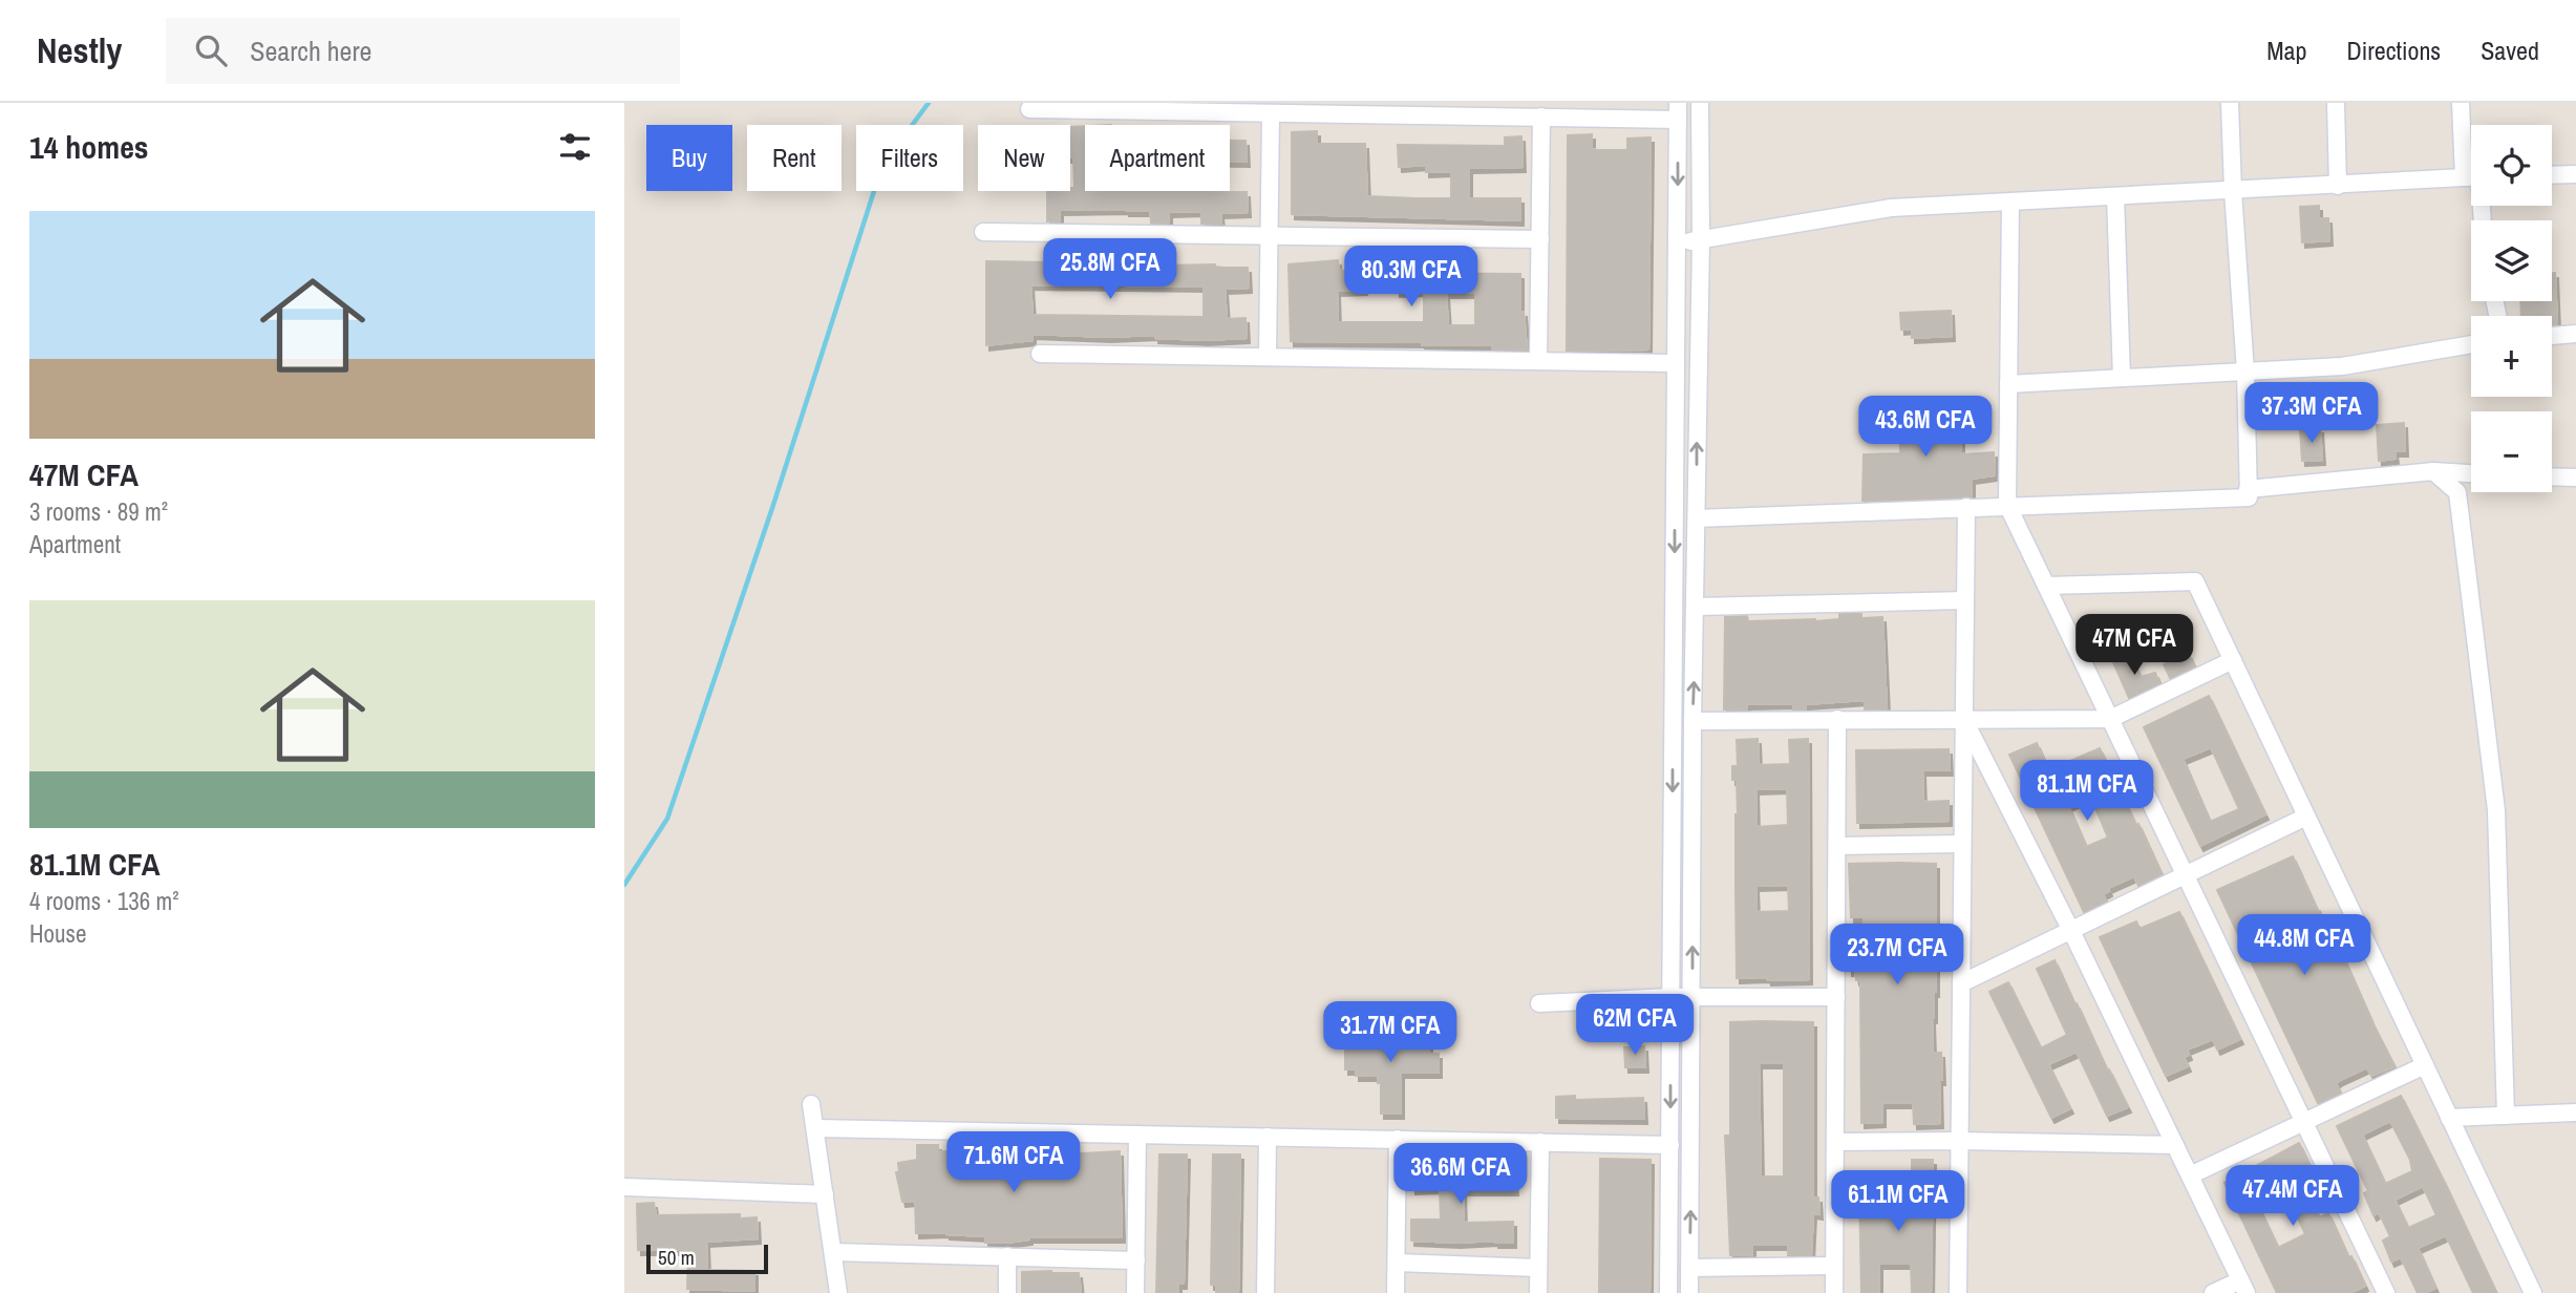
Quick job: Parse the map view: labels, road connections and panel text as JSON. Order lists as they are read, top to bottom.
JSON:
{
  "scale_bar": "50 m",
  "page": {
    "header": "Nestly",
    "search": "Search here",
    "nav": ["Map", "Directions", "Saved"],
    "heading": "14 homes",
    "map_buttons": ["+", "−"],
    "chip": [
      "Buy",
      "Rent",
      "Filters",
      "New",
      "Apartment"
    ],
    "list": [
      {
        "name": "47M CFA",
        "note": "3 rooms · 89 m² · Apartment"
      },
      {
        "name": "81.1M CFA",
        "note": "4 rooms · 136 m² · House"
      }
    ],
    "price": [
      "25.8M CFA",
      "80.3M CFA",
      "37.3M CFA",
      "43.6M CFA",
      "47M CFA",
      "81.1M CFA",
      "44.8M CFA",
      "23.7M CFA",
      "62M CFA",
      "31.7M CFA",
      "71.6M CFA",
      "36.6M CFA",
      "47.4M CFA",
      "61.1M CFA"
    ],
    "scale": "50 m"
  }
}
